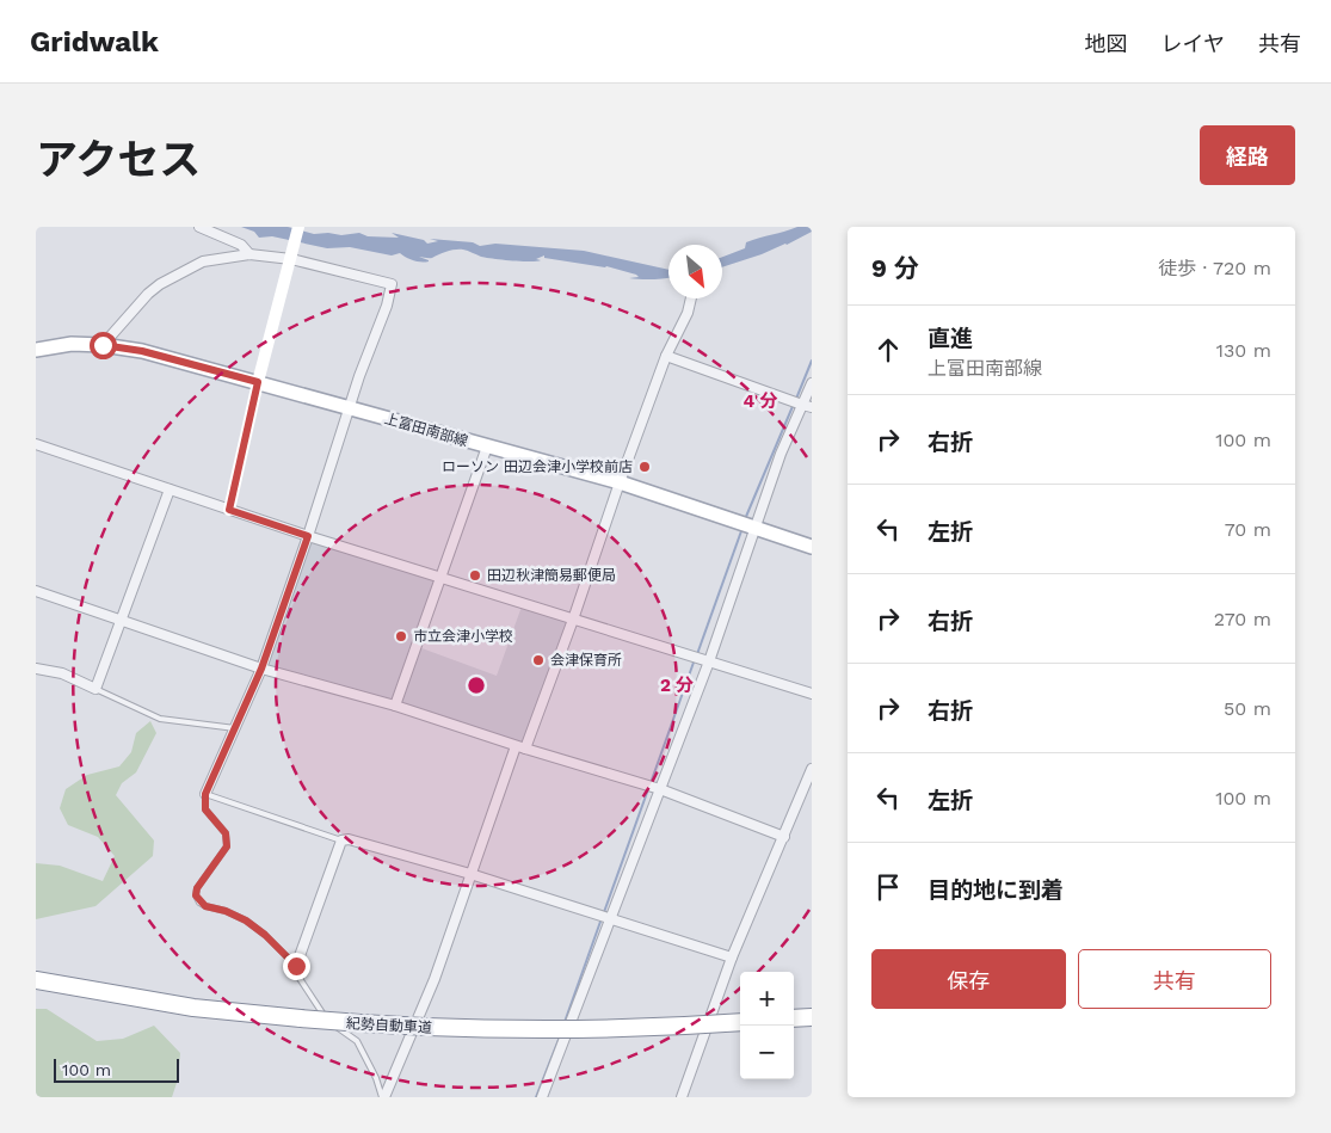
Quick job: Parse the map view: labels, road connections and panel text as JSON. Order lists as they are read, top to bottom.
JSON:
{
  "streets": {
    "highway": ["紀勢自動車道"],
    "main road": ["上富田南部線"]
  },
  "places": [
    "ローソン 田辺会津小学校前店",
    "田辺秋津簡易郵便局",
    "市立会津小学校",
    "会津保育所"
  ],
  "scale_bar": "100 m",
  "north": "bottom right",
  "page": {
    "header": "Gridwalk",
    "nav": ["地図", "レイヤ", "共有"],
    "title": "アクセス",
    "buttons": [
      "経路",
      ["保存", "共有"]
    ],
    "heading": ["9 分", "徒歩 · 720 m"],
    "list": [
      ["直進", "上富田南部線", "130 m"],
      ["右折", "100 m"],
      ["左折", "70 m"],
      ["右折", "270 m"],
      ["右折", "50 m"],
      ["左折", "100 m"],
      "目的地に到着"
    ],
    "map_buttons": ["+", "−"],
    "scale": "100 m"
  },
  "rings": ["4 分", "2 分"]
}
